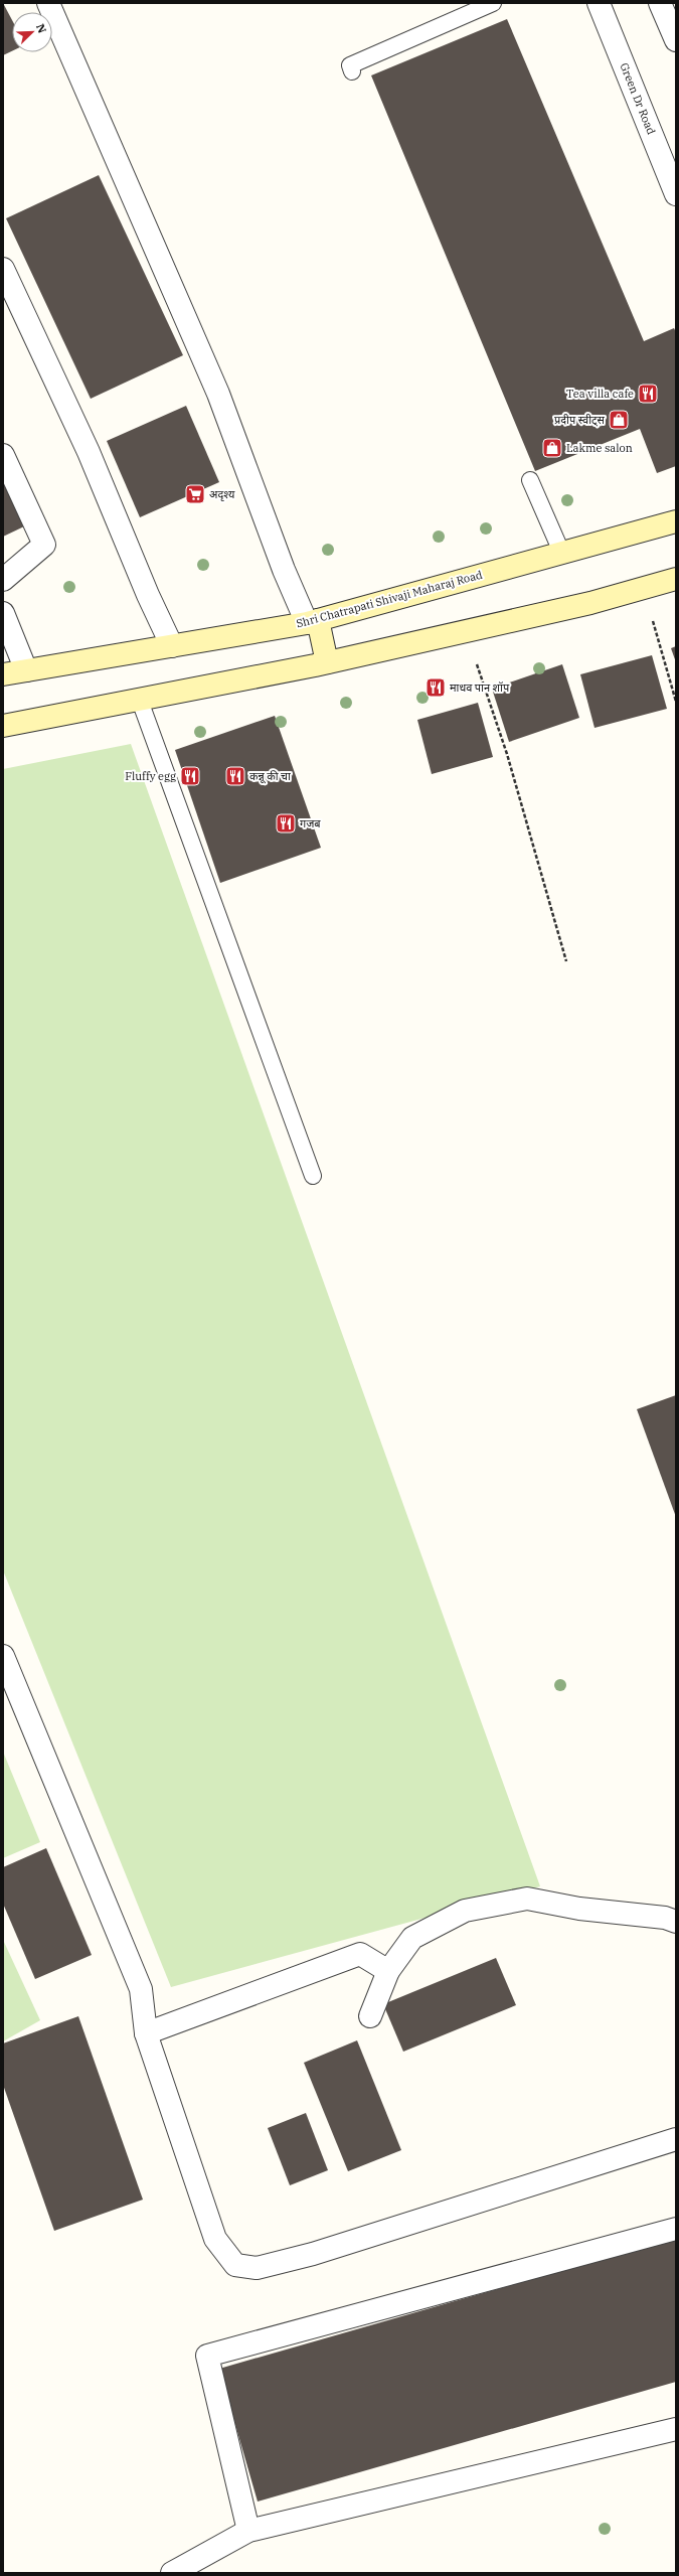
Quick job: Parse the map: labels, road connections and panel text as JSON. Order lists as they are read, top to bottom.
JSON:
{
  "streets": {
    "main road": ["Shri Chatrapati Shivaji Maharaj Road"],
    "street": ["Green Dr Road"]
  },
  "places": {
    "restaurant": [
      "Tea villa cafe",
      "माधव पान शॉप",
      "Fluffy egg",
      "कन्नू की चा",
      "गजब"
    ],
    "shop": ["प्रदीप स्वीट्स", "Lakme salon"],
    "supermarket": ["अदृश्य"]
  },
  "north": "top right"
}
